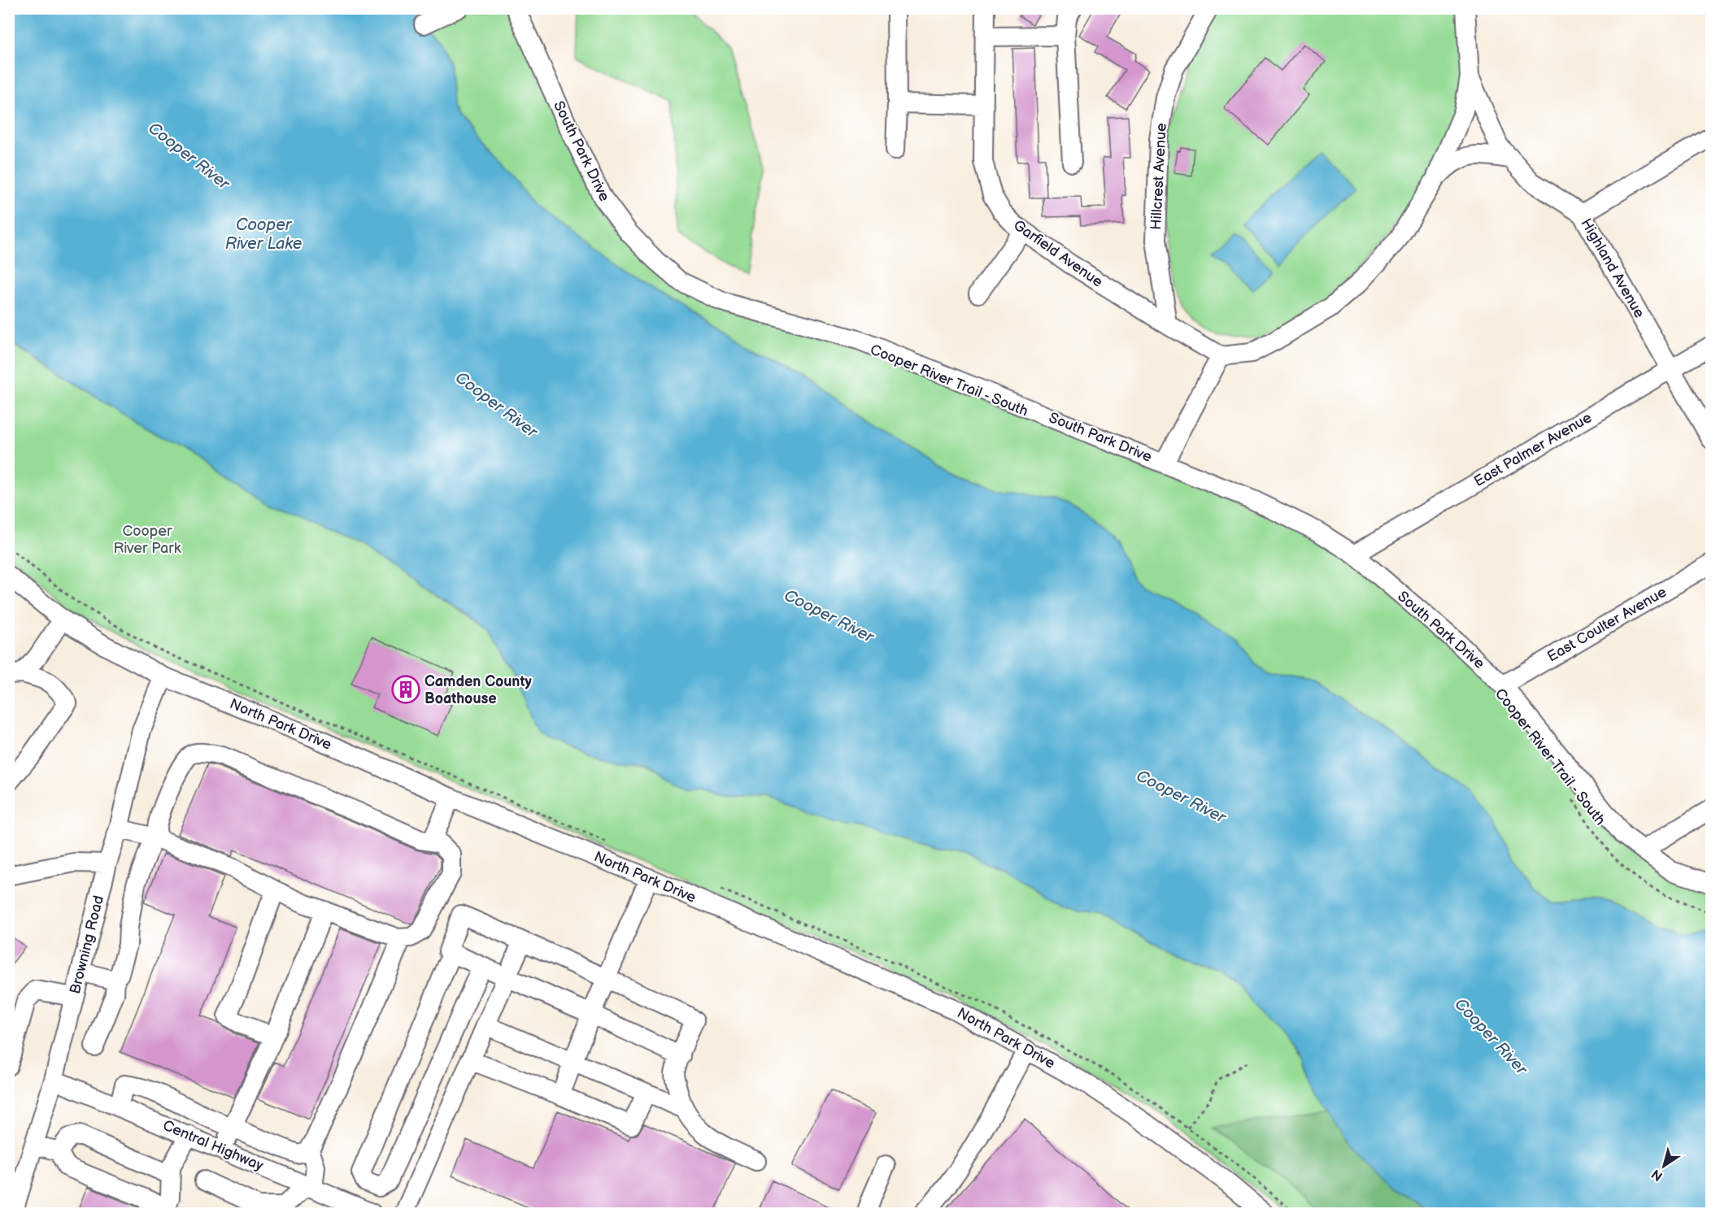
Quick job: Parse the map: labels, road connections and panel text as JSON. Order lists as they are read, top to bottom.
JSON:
{
  "streets": {
    "street": [
      "South Park Drive",
      "Hillcrest Avenue",
      "Garfield Avenue",
      "Highland Avenue",
      "East Palmer Avenue",
      "East Coulter Avenue",
      "North Park Drive",
      "Browning Road",
      "Central Highway"
    ],
    "path": ["Cooper River Trail - South"]
  },
  "crossings": [
    ["South Park Drive", "East Palmer Avenue"],
    ["South Park Drive", "East Coulter Avenue"],
    ["Hillcrest Avenue", "Garfield Avenue"],
    ["Highland Avenue", "East Palmer Avenue"],
    ["North Park Drive", "Browning Road"],
    ["Browning Road", "Central Highway"]
  ],
  "water": ["Cooper River", "Cooper River Lake"],
  "parks": ["Cooper River Park"],
  "places": {
    "building": ["Camden County Boathouse"]
  },
  "north": "bottom left"
}
